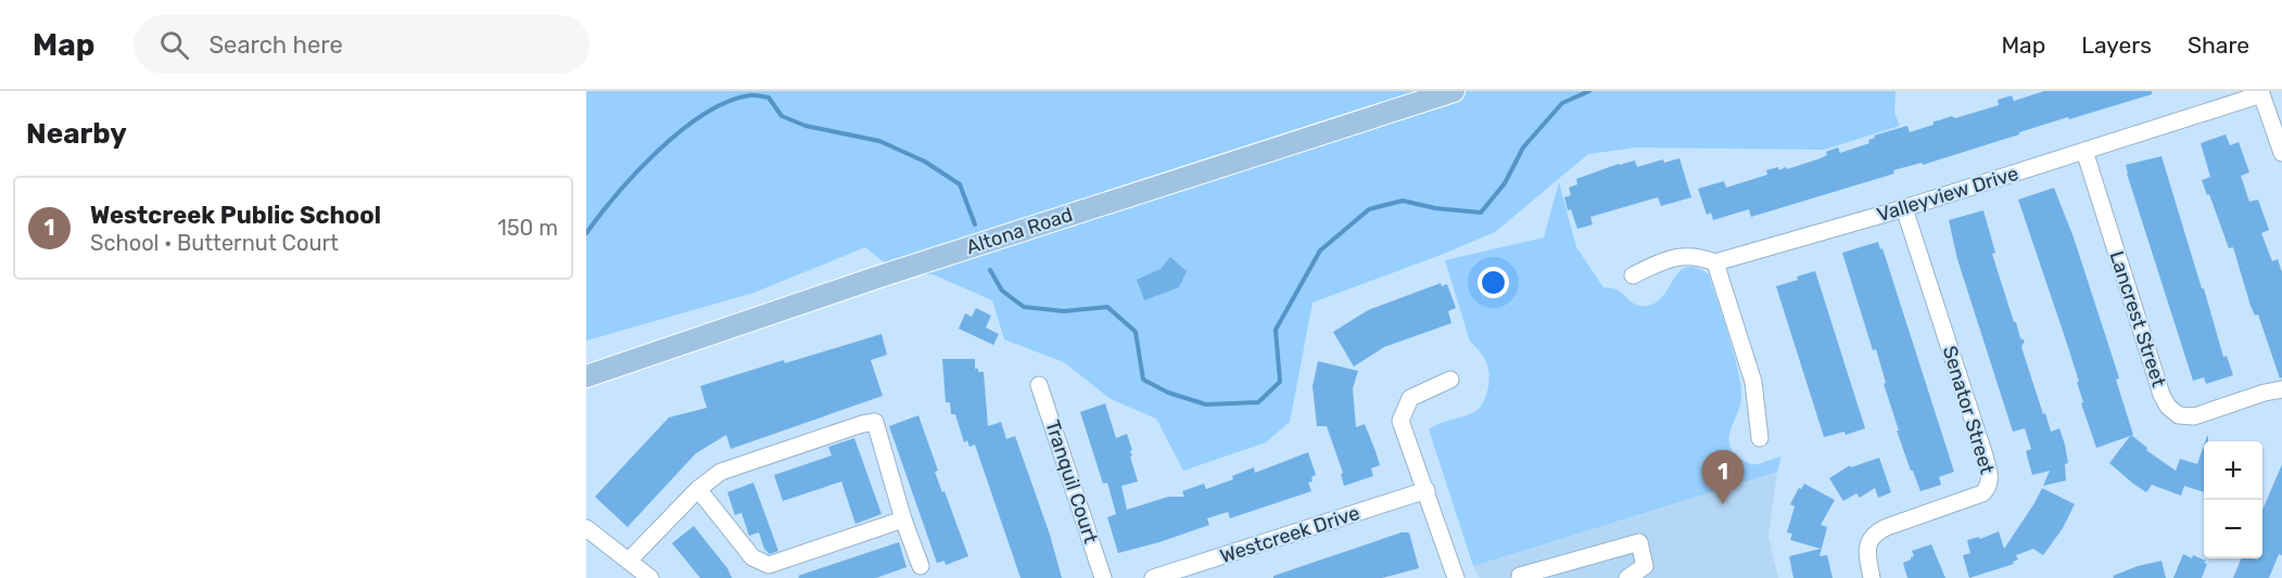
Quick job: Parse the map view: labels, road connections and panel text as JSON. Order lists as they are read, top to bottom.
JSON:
{
  "streets": {
    "main road": ["Altona Road"],
    "street": [
      "Valleyview Drive",
      "Lancrest Street",
      "Senator Street",
      "Tranquil Court",
      "Westcreek Drive"
    ]
  },
  "crossings": [
    ["Valleyview Drive", "Lancrest Street"],
    ["Valleyview Drive", "Senator Street"]
  ],
  "page": {
    "header": "Map",
    "search": "Search here",
    "nav": ["Map", "Layers", "Share"],
    "heading": "Nearby",
    "list": [
      {
        "mark": "1",
        "name": "Westcreek Public School",
        "note": "School · Butternut Court",
        "value": "150 m"
      }
    ],
    "map_buttons": ["+", "−"],
    "pins": "1"
  }
}
